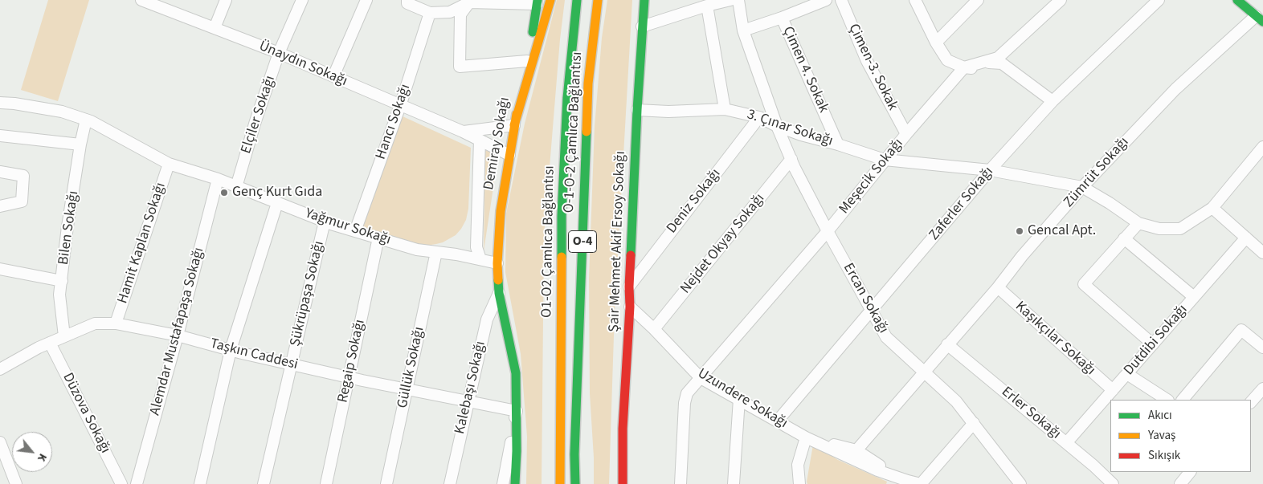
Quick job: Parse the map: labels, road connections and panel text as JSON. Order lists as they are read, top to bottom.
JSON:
{
  "streets": {
    "main road": [
      "O-1-O-2 Çamlıca Bağlantısı",
      "Demiray Sokağı",
      "O1-O2 Çamlıca Bağlantısı",
      "O-4",
      "Şair Mehmet Akif Ersoy Sokağı"
    ],
    "street": [
      "Ünaydın Sokağı",
      "Çimen-3. Sokak",
      "Çimen 4. Sokak",
      "Elçiler Sokağı",
      "Hancı Sokağı",
      "3. Çınar Sokağı",
      "Zümrüt Sokağı",
      "Meşecik Sokağı",
      "Deniz Sokağı",
      "Zaferler Sokağı",
      "Yağmur Sokağı",
      "Bilen Sokağı",
      "Hamit Kaplan Sokağı",
      "Nejdet Okyay Sokağı",
      "Şükrüpaşa Sokağı",
      "Ercan Sokağı",
      "Alemdar Mustafapaşa Sokağı",
      "Kaşıkçılar Sokağı",
      "Dutdibi Sokağı",
      "Taşkın Caddesi",
      "Regaip Sokağı",
      "Güllük Sokağı",
      "Kalebaşı Sokağı",
      "Uzundere Sokağı",
      "Düzova Sokağı",
      "Erler Sokağı"
    ]
  },
  "crossings": [
    ["Ünaydın Sokağı", "Elçiler Sokağı"],
    ["Ünaydın Sokağı", "Hancı Sokağı"],
    ["Ünaydın Sokağı", "Demiray Sokağı"],
    ["Çimen-3. Sokak", "Meşecik Sokağı"],
    ["Çimen 4. Sokak", "3. Çınar Sokağı"],
    ["Elçiler Sokağı", "Yağmur Sokağı"],
    ["Hancı Sokağı", "Yağmur Sokağı"],
    ["3. Çınar Sokağı", "Zümrüt Sokağı"],
    ["3. Çınar Sokağı", "Meşecik Sokağı"],
    ["3. Çınar Sokağı", "Deniz Sokağı"],
    ["3. Çınar Sokağı", "Zaferler Sokağı"],
    ["3. Çınar Sokağı", "Şair Mehmet Akif Ersoy Sokağı"],
    ["3. Çınar Sokağı", "Ercan Sokağı"],
    ["Demiray Sokağı", "Yağmur Sokağı"],
    ["Demiray Sokağı", "Taşkın Caddesi"],
    ["Demiray Sokağı", "Kalebaşı Sokağı"],
    ["Zümrüt Sokağı", "Ercan Sokağı"],
    ["Zümrüt Sokağı", "Kaşıkçılar Sokağı"],
    ["Zümrüt Sokağı", "Uzundere Sokağı"],
    ["Zümrüt Sokağı", "Erler Sokağı"],
    ["Meşecik Sokağı", "Ercan Sokağı"],
    ["Meşecik Sokağı", "Uzundere Sokağı"],
    ["Deniz Sokağı", "Şair Mehmet Akif Ersoy Sokağı"],
    ["Zaferler Sokağı", "Ercan Sokağı"],
    ["Zaferler Sokağı", "Uzundere Sokağı"],
    ["Yağmur Sokağı", "Bilen Sokağı"],
    ["Yağmur Sokağı", "Hamit Kaplan Sokağı"],
    ["Yağmur Sokağı", "Şükrüpaşa Sokağı"],
    ["Yağmur Sokağı", "Alemdar Mustafapaşa Sokağı"],
    ["Yağmur Sokağı", "Regaip Sokağı"],
    ["Yağmur Sokağı", "Güllük Sokağı"],
    ["Bilen Sokağı", "Taşkın Caddesi"],
    ["Şair Mehmet Akif Ersoy Sokağı", "Uzundere Sokağı"],
    ["Hamit Kaplan Sokağı", "Taşkın Caddesi"],
    ["Nejdet Okyay Sokağı", "Ercan Sokağı"],
    ["Nejdet Okyay Sokağı", "Uzundere Sokağı"],
    ["Şükrüpaşa Sokağı", "Taşkın Caddesi"],
    ["Alemdar Mustafapaşa Sokağı", "Taşkın Caddesi"],
    ["Kaşıkçılar Sokağı", "Dutdibi Sokağı"],
    ["Dutdibi Sokağı", "Erler Sokağı"],
    ["Taşkın Caddesi", "Regaip Sokağı"],
    ["Taşkın Caddesi", "Güllük Sokağı"],
    ["Taşkın Caddesi", "Kalebaşı Sokağı"],
    ["Taşkın Caddesi", "Düzova Sokağı"]
  ],
  "places": ["Genç Kurt Gıda", "Gencal Apt."],
  "legend": ["Akıcı", "Yavaş", "Sıkışık"],
  "north": "bottom right"
}
